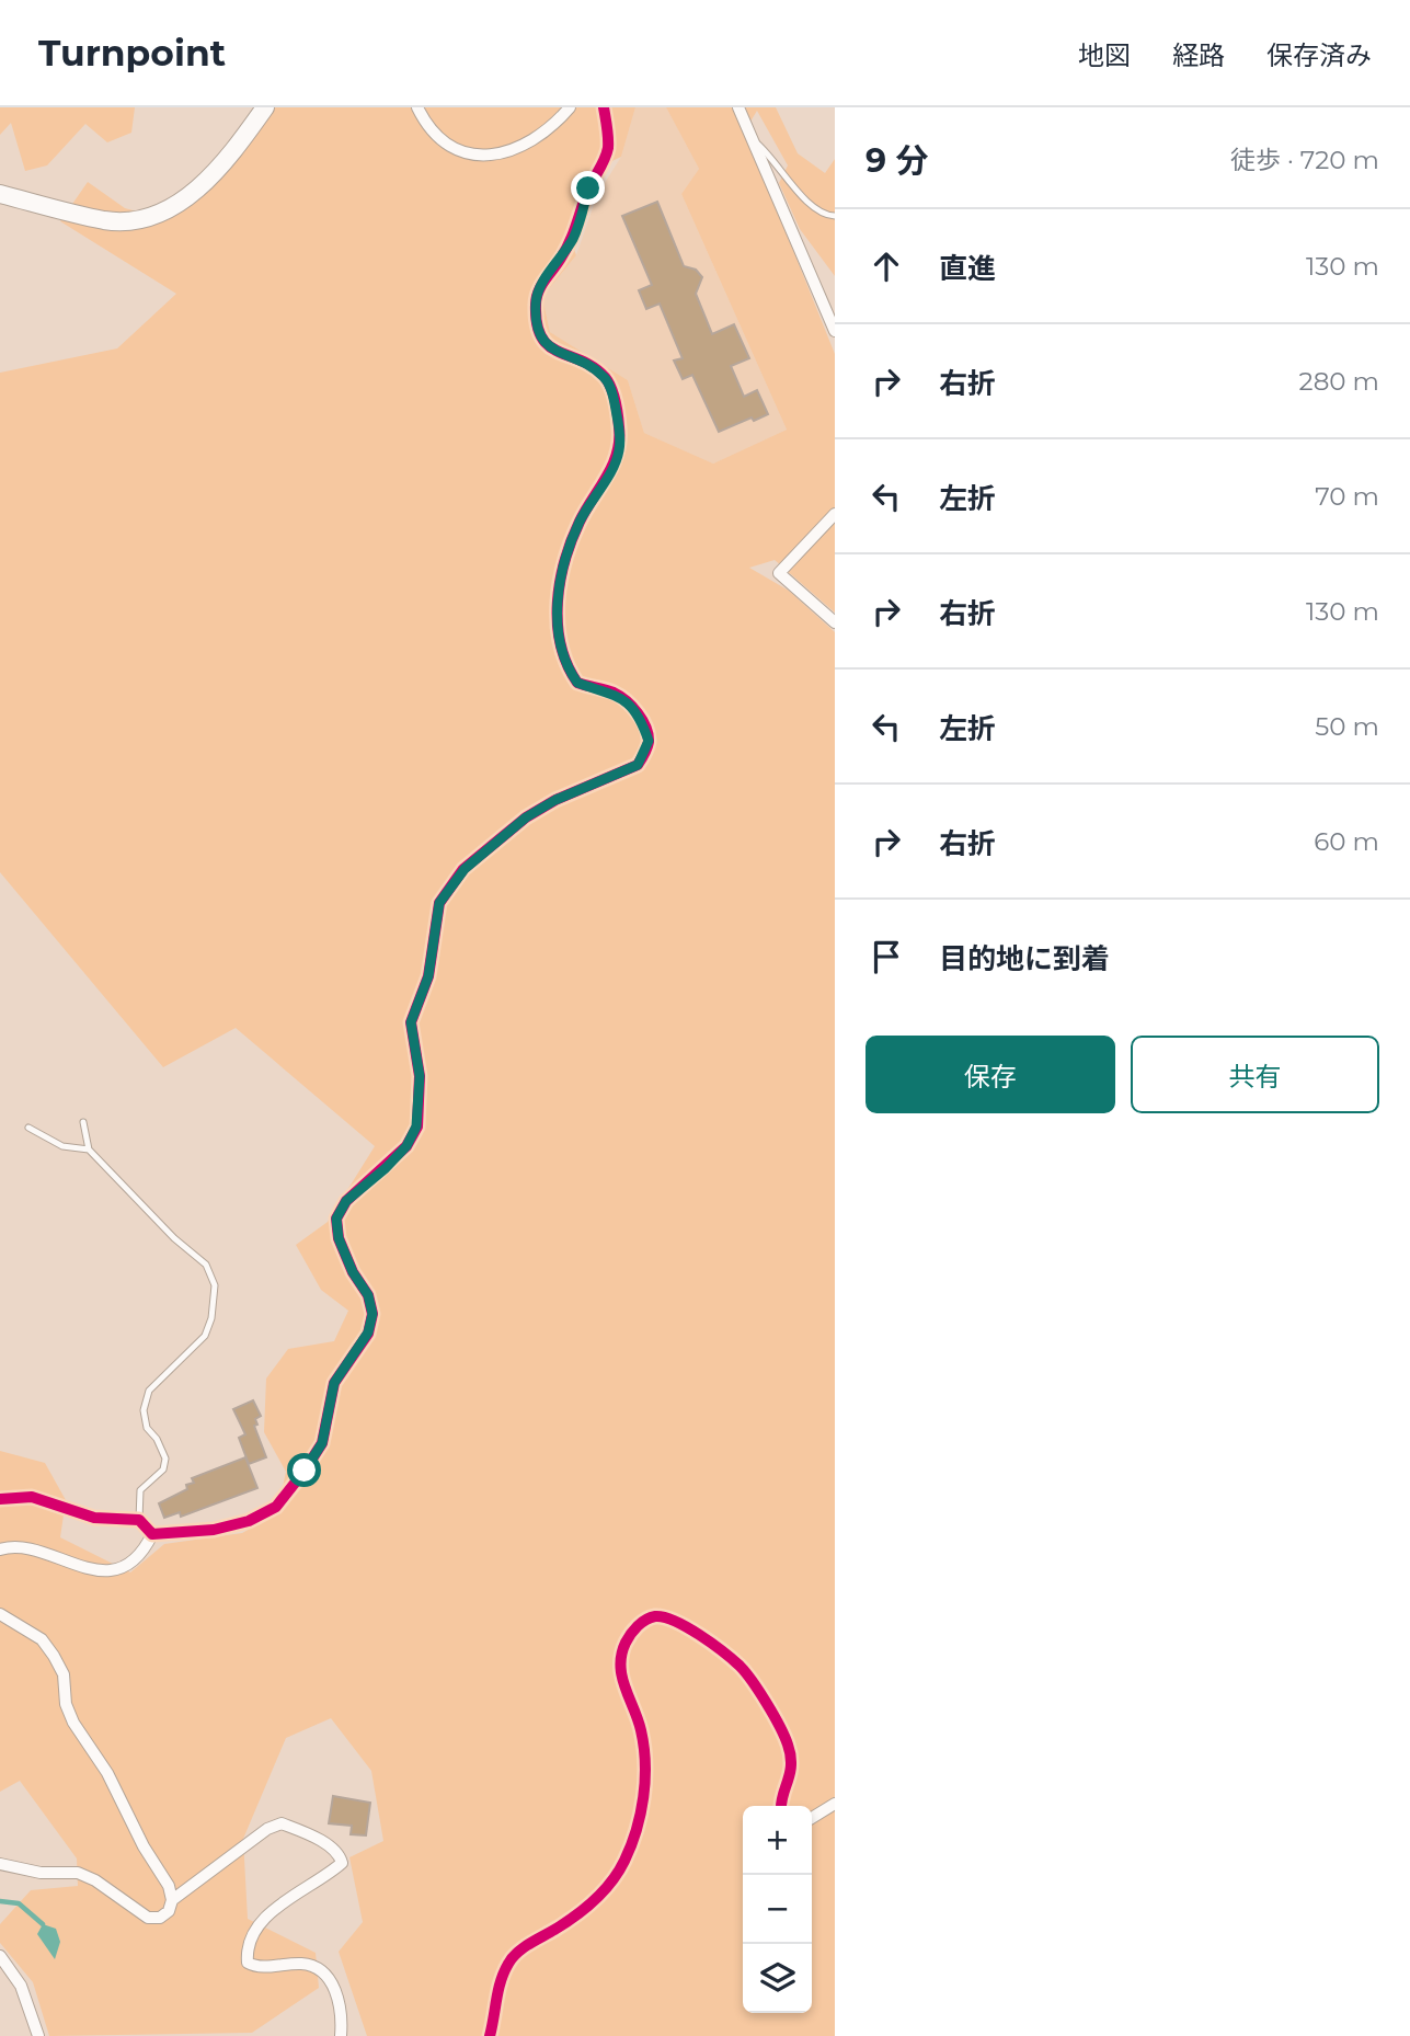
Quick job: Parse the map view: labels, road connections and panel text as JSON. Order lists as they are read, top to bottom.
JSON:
{
  "page": {
    "header": "Turnpoint",
    "nav": ["地図", "経路", "保存済み"],
    "heading": ["9 分", "徒歩 · 720 m"],
    "list": [
      ["直進", "130 m"],
      ["右折", "280 m"],
      ["左折", "70 m"],
      ["右折", "130 m"],
      ["左折", "50 m"],
      ["右折", "60 m"],
      "目的地に到着"
    ],
    "buttons": ["保存", "共有"],
    "map_buttons": ["+", "−"]
  }
}
